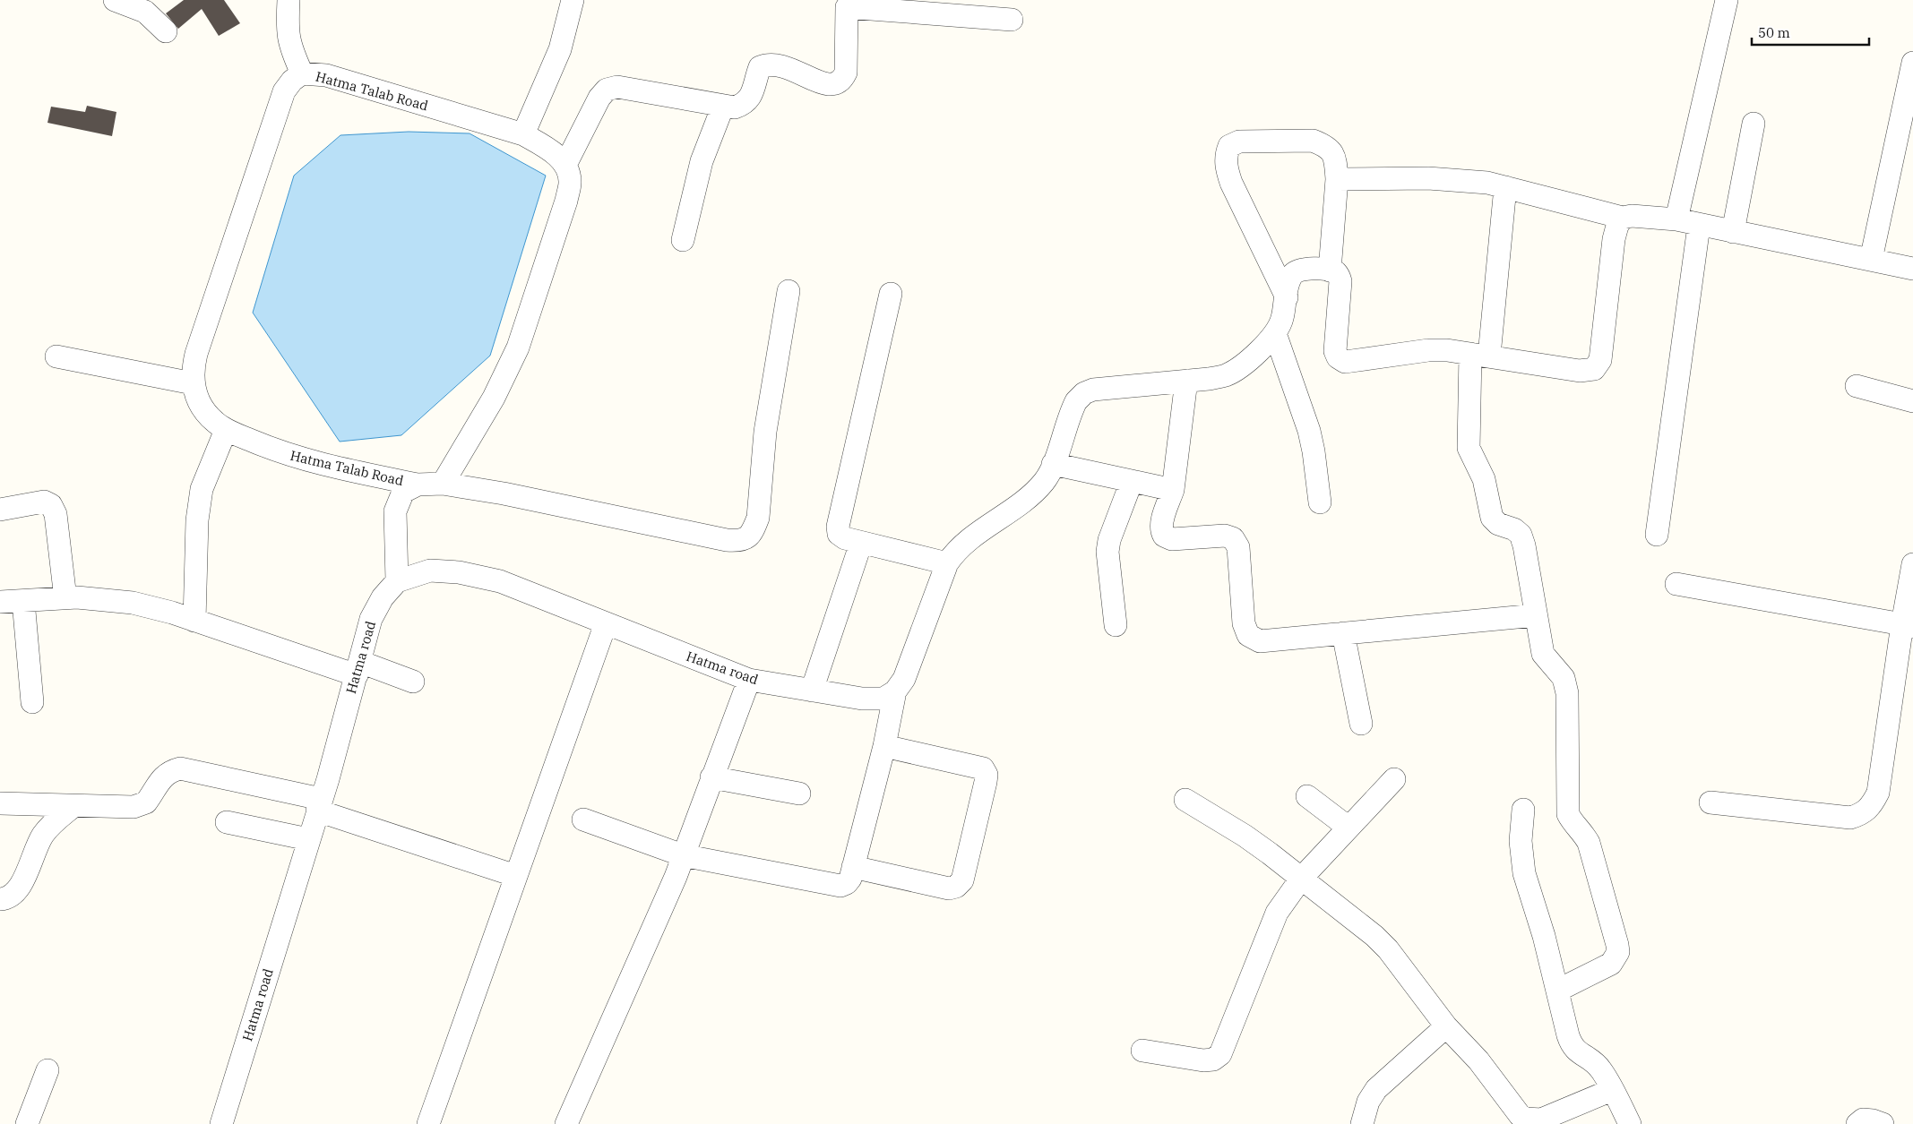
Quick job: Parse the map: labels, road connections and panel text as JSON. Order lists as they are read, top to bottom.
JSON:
{
  "streets": {
    "street": ["Hatma Talab Road", "Hatma road"]
  },
  "crossings": [
    ["Hatma Talab Road", "Hatma road"]
  ],
  "scale_bar": "50 m"
}
